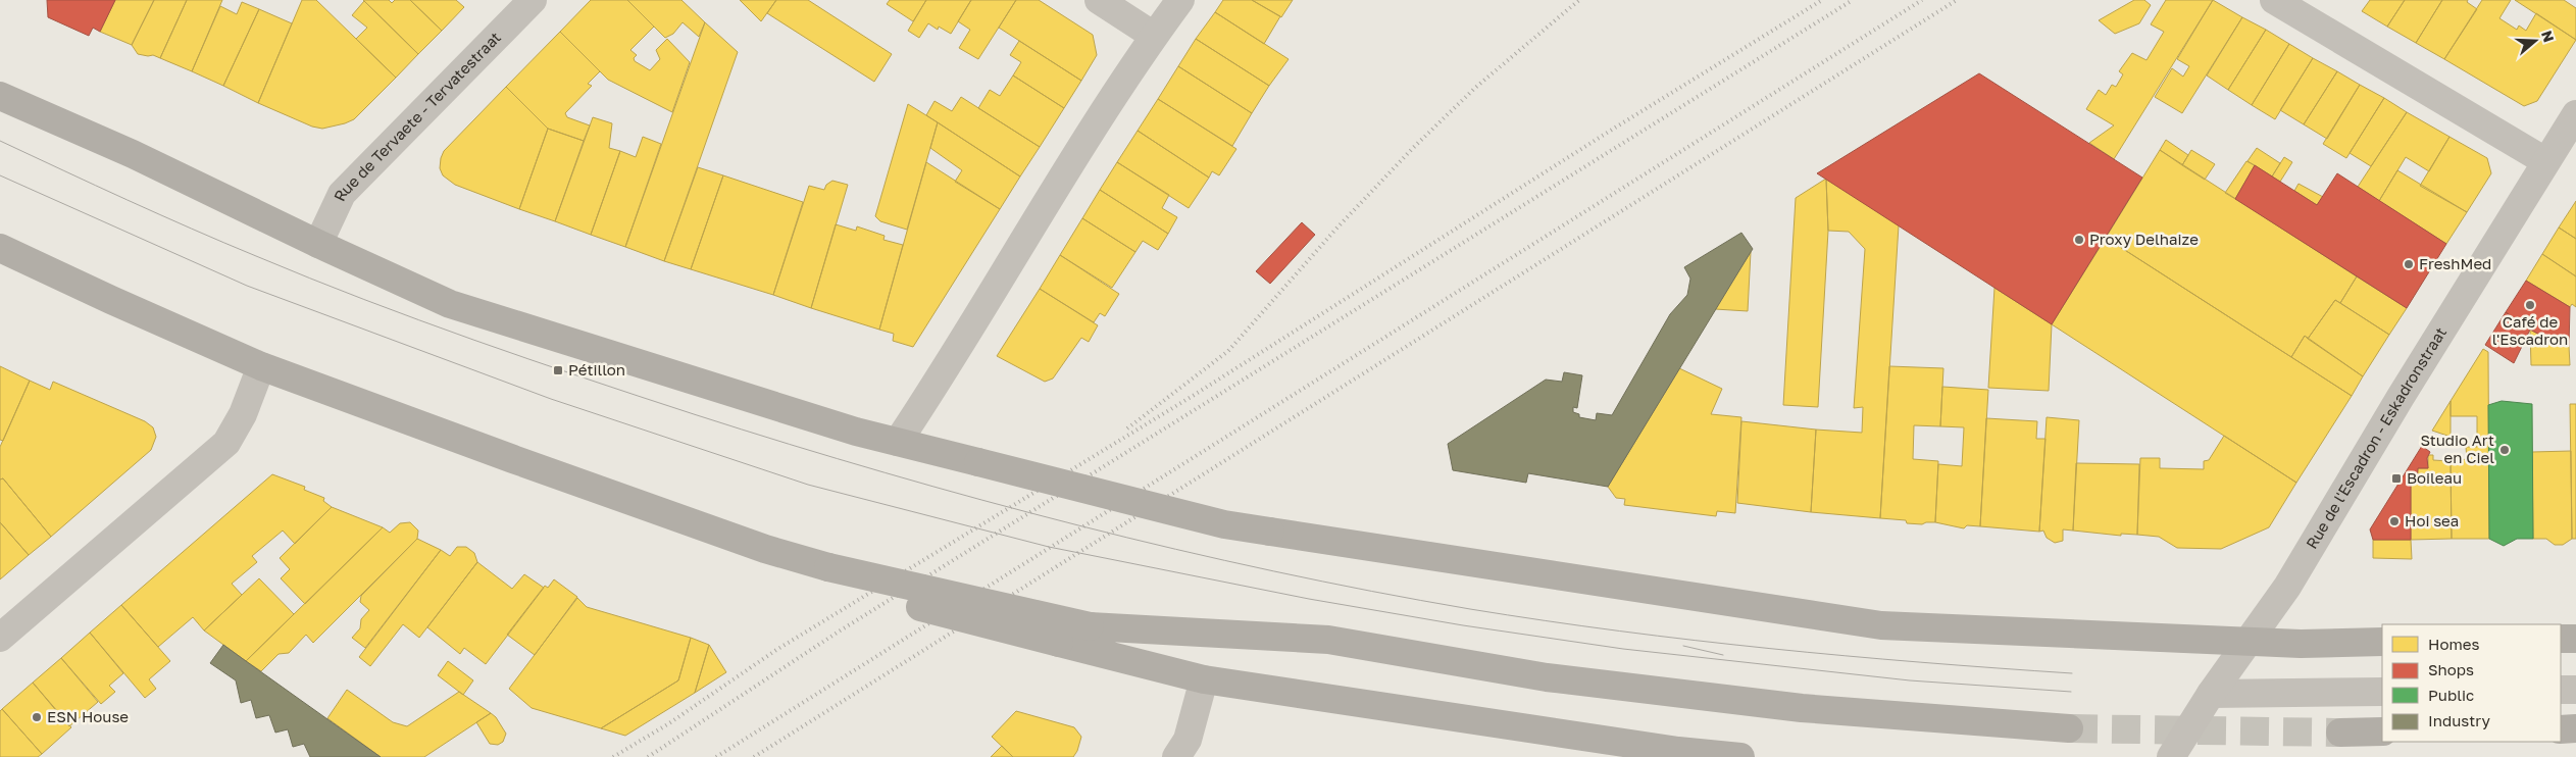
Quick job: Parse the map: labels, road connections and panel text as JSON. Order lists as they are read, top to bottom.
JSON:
{
  "streets": {
    "street": ["Rue de Tervaete - Tervatestraat", "Rue de l'Escadron - Eskadronstraat"]
  },
  "places": {
    "other": [
      "Proxy Delhaize",
      "FreshMed",
      "Café de l'Escadron",
      "Studio Art en Ciel",
      "Hoi sea",
      "ESN House"
    ],
    "transit": ["Pétillon", "Boileau"]
  },
  "legend": [
    "Homes",
    "Shops",
    "Public",
    "Industry"
  ],
  "north": "right"
}
